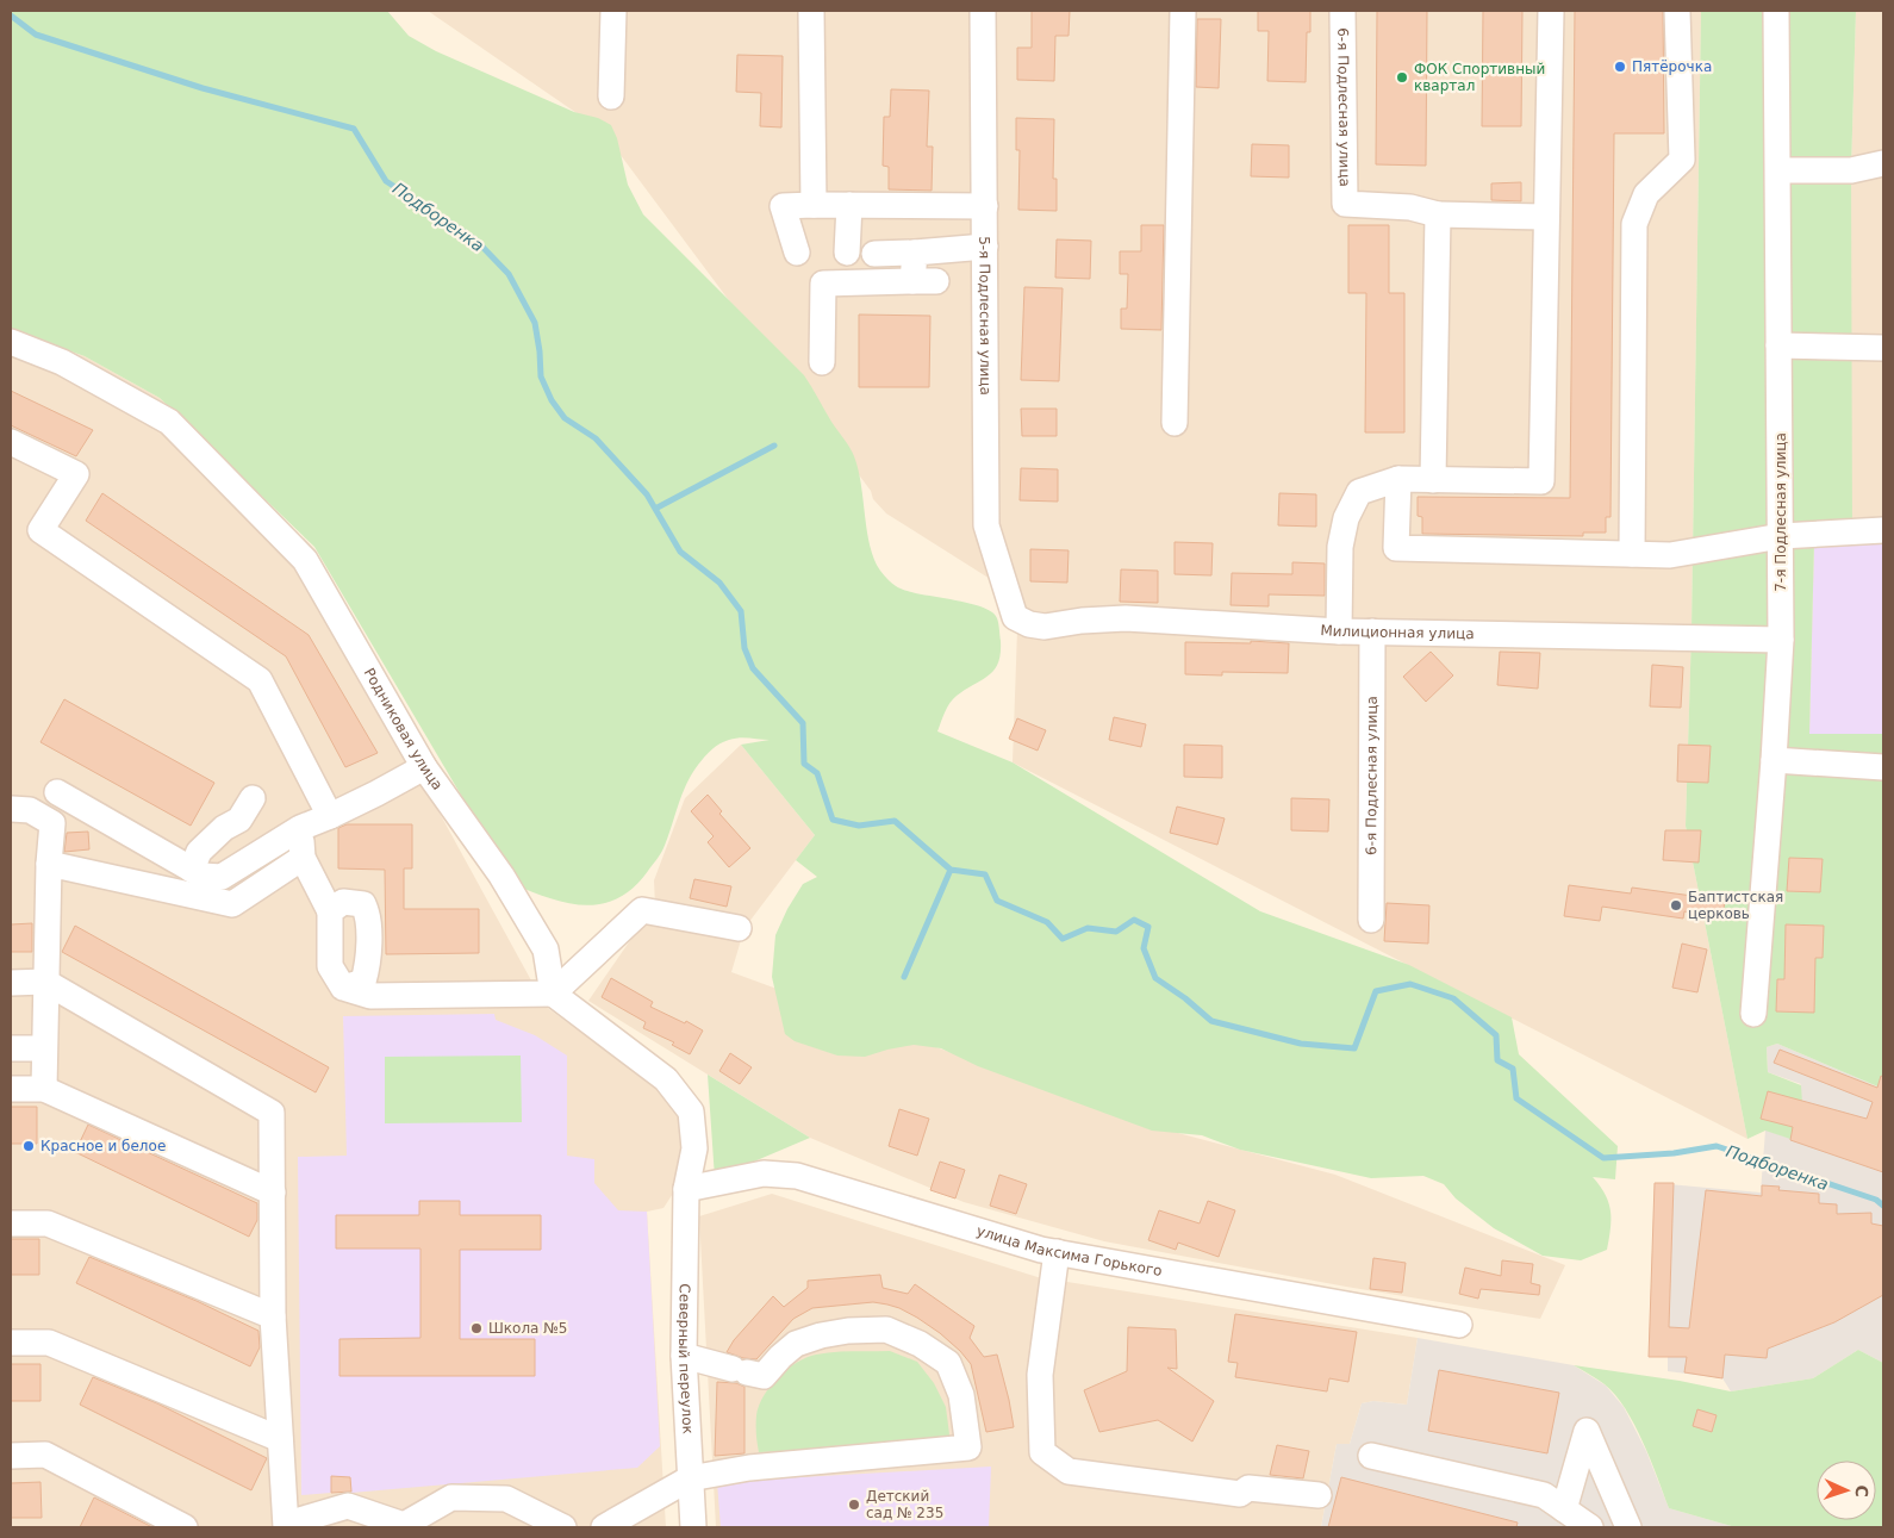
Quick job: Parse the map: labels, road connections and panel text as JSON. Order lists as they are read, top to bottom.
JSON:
{
  "streets": {
    "street": [
      "6-я Подлесная улица",
      "5-я Подлесная улица",
      "7-я Подлесная улица",
      "Милиционная улица",
      "Родниковая улица",
      "улица Максима Горького",
      "Северный переулок"
    ]
  },
  "crossings": [
    ["6-я Подлесная улица", "Милиционная улица"],
    ["5-я Подлесная улица", "Милиционная улица"],
    ["7-я Подлесная улица", "Милиционная улица"],
    ["улица Максима Горького", "Северный переулок"]
  ],
  "water": ["Подборенка"],
  "places": [
    "Пятёрочка",
    "ФОК Спортивный квартал",
    "Баптистская церковь",
    "Красное и белое",
    "Школа №5",
    "Детский сад № 235"
  ],
  "north": "right"
}
